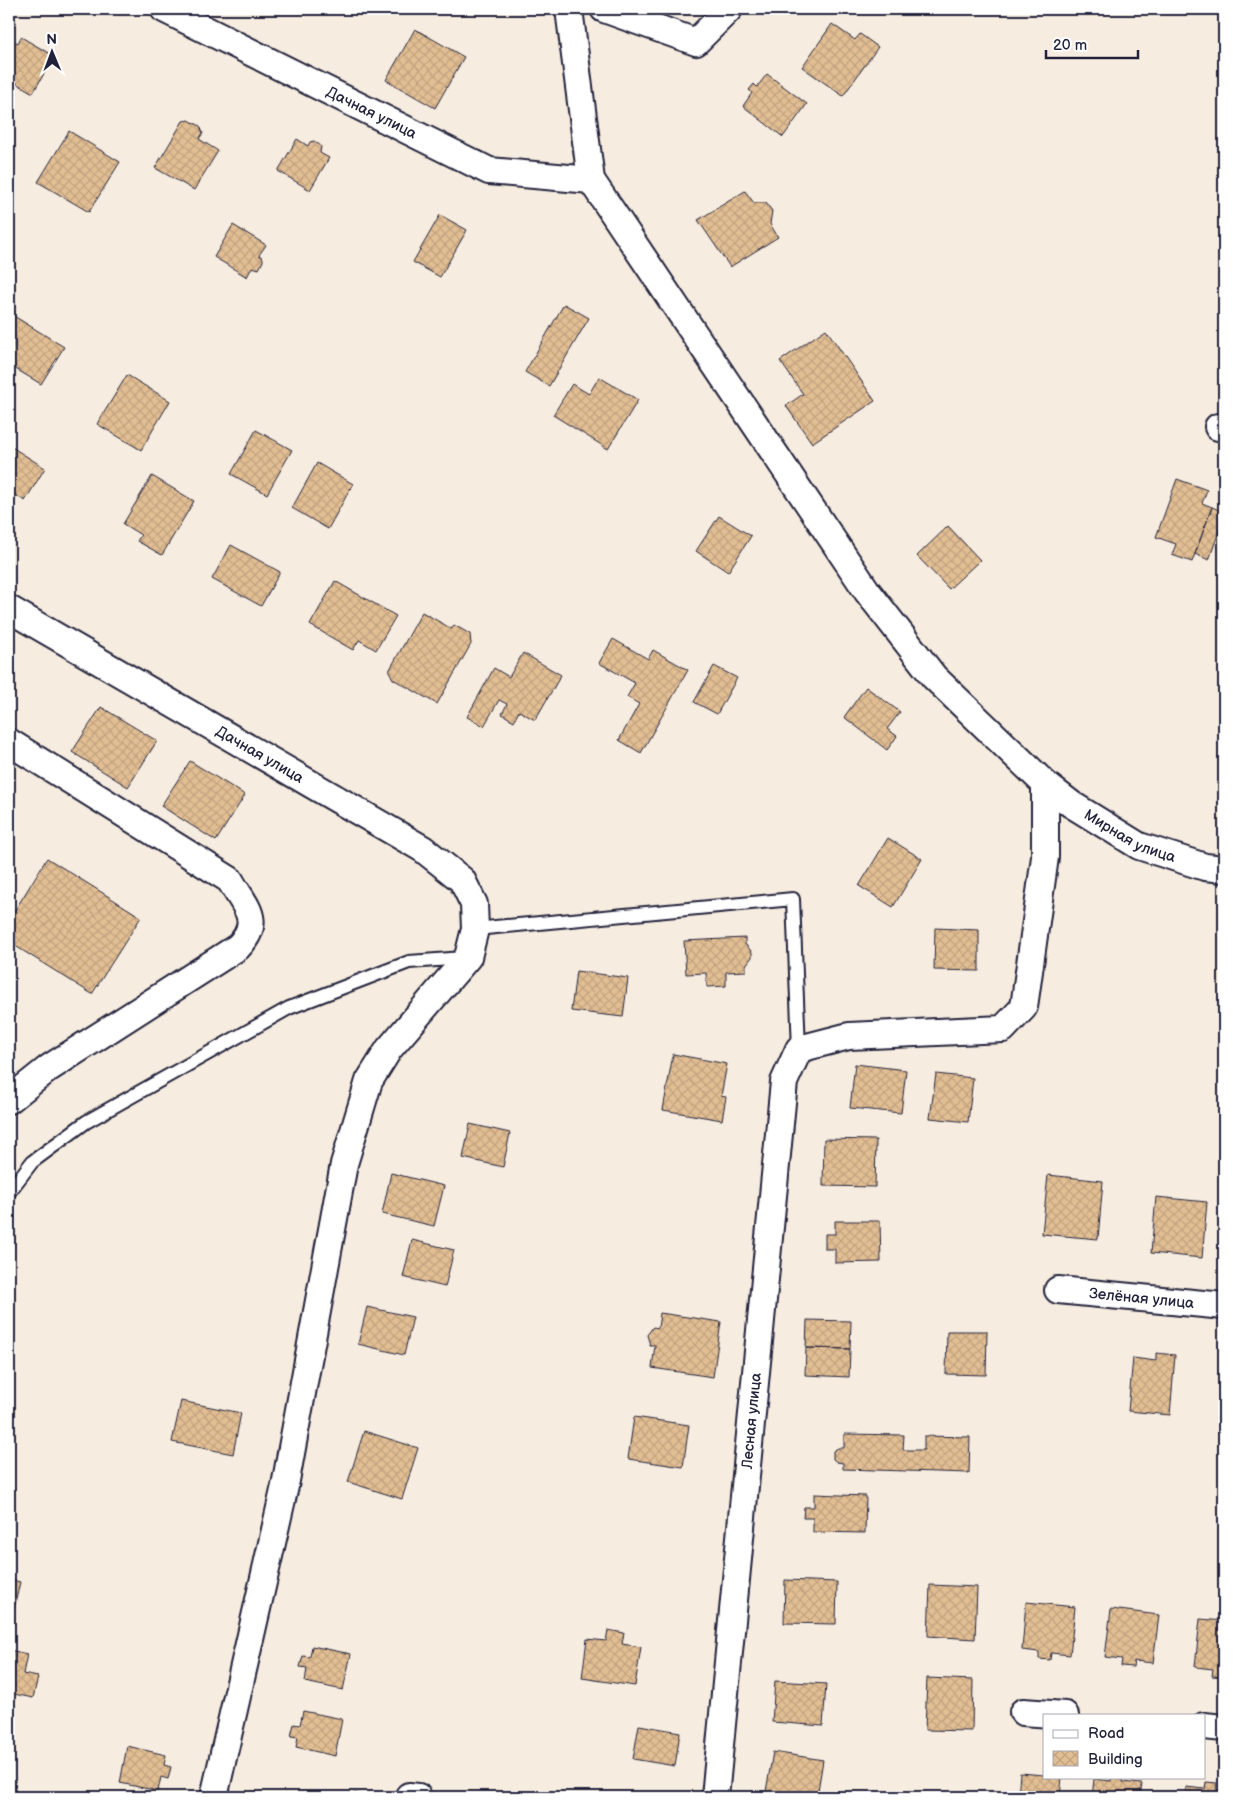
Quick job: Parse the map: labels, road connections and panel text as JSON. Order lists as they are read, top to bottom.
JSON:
{
  "streets": {
    "street": [
      "Дачная улица",
      "Мирная улица",
      "Зелёная улица",
      "Лесная улица"
    ]
  },
  "crossings": [
    ["Дачная улица", "Мирная улица"]
  ],
  "legend": ["Road", "Building"],
  "scale_bar": "20 m",
  "north": "top"
}
